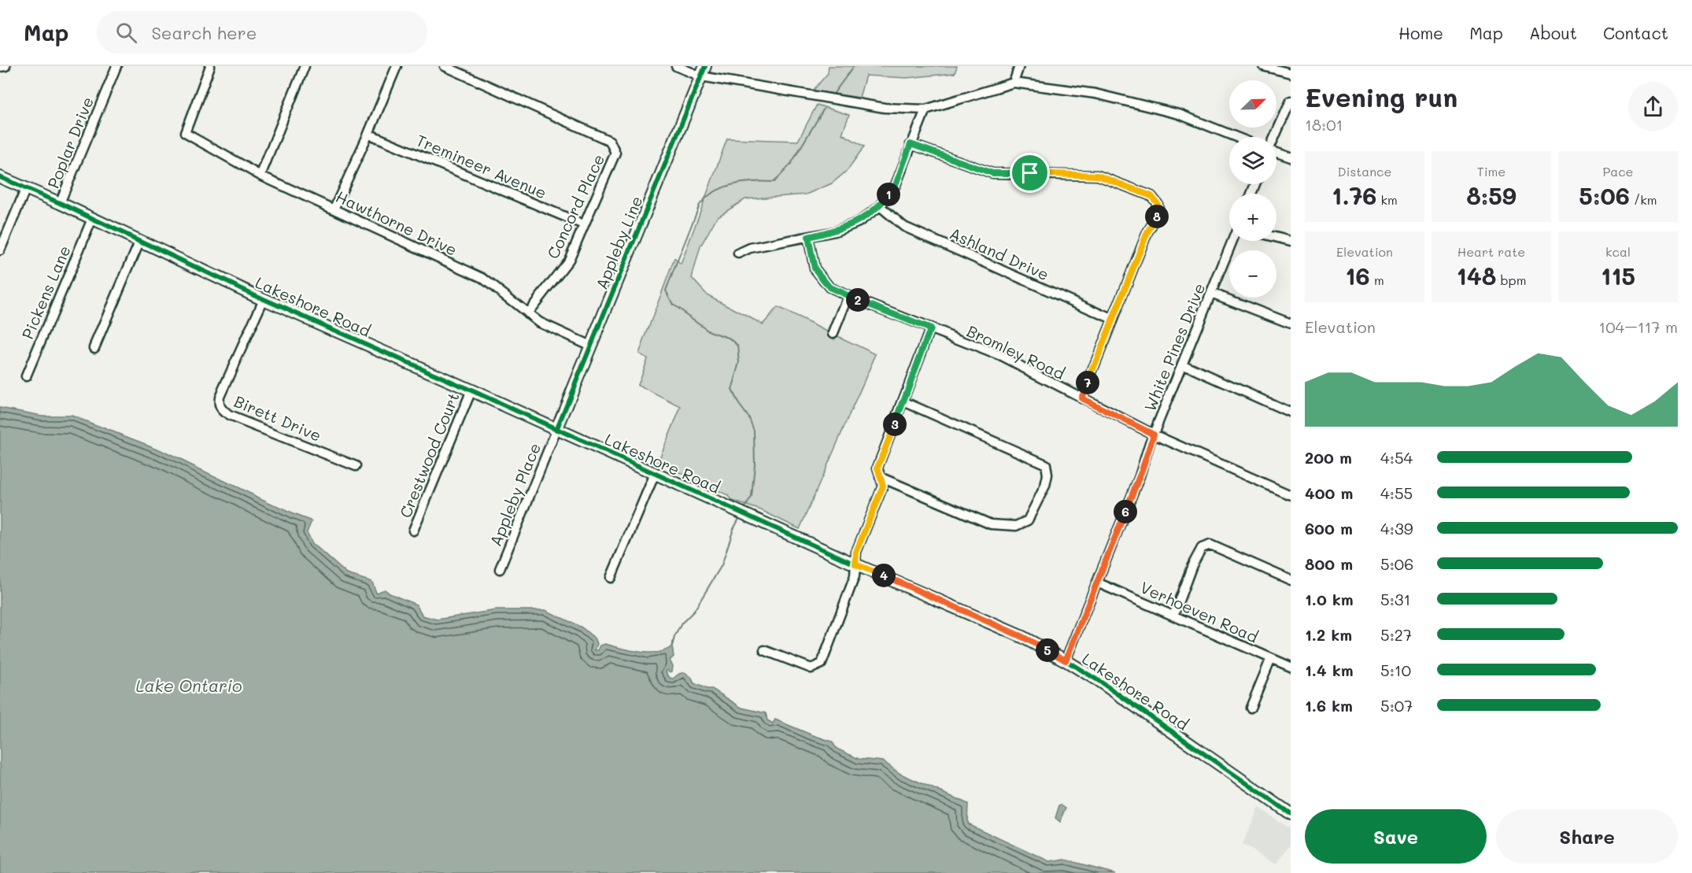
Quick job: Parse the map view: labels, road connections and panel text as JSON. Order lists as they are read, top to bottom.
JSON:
{
  "streets": {
    "main road": ["Appleby Line", "Lakeshore Road"],
    "street": [
      "Poplar Drive",
      "Tremineer Avenue",
      "Concord Place",
      "Hawthorne Drive",
      "Ashland Drive",
      "Pickens Lane",
      "White Pines Drive",
      "Bromley Road",
      "Birett Drive",
      "Crestwood Court",
      "Appleby Place",
      "Verhoeven Road"
    ]
  },
  "crossings": [
    ["Poplar Drive", "Lakeshore Road"],
    ["Tremineer Avenue", "Concord Place"],
    ["Concord Place", "Hawthorne Drive"],
    ["Hawthorne Drive", "Appleby Line"],
    ["Appleby Line", "Lakeshore Road"],
    ["Appleby Line", "Appleby Place"],
    ["Pickens Lane", "Lakeshore Road"],
    ["Lakeshore Road", "White Pines Drive"],
    ["Lakeshore Road", "Birett Drive"],
    ["Lakeshore Road", "Crestwood Court"],
    ["Lakeshore Road", "Appleby Place"],
    ["White Pines Drive", "Bromley Road"],
    ["White Pines Drive", "Verhoeven Road"]
  ],
  "water": ["Lake Ontario"],
  "north": "top right",
  "page": {
    "header": "Map",
    "search": "Search here",
    "nav": [
      "Home",
      "Map",
      "About",
      "Contact"
    ],
    "heading": ["Evening run", "18:01"],
    "map_buttons": ["+", "−"],
    "stats": [
      ["Distance", "1.76 km"],
      ["Time", "8:59"],
      ["Pace", "5:06 /km"],
      ["Elevation", "16 m"],
      ["Heart rate", "148 bpm"],
      ["kcal", "115"]
    ],
    "pins": [
      "1",
      "8",
      "2",
      "7",
      "3",
      "6",
      "4",
      "5"
    ],
    "chart": ["Elevation", "104–117 m"],
    "list": [
      {
        "name": "200 m",
        "note": "4:54"
      },
      {
        "name": "400 m",
        "note": "4:55"
      },
      {
        "name": "600 m",
        "note": "4:39"
      },
      {
        "name": "800 m",
        "note": "5:06"
      },
      {
        "name": "1.0 km",
        "note": "5:31"
      },
      {
        "name": "1.2 km",
        "note": "5:27"
      },
      {
        "name": "1.4 km",
        "note": "5:10"
      },
      {
        "name": "1.6 km",
        "note": "5:07"
      }
    ],
    "buttons": ["Save", "Share"]
  }
}
